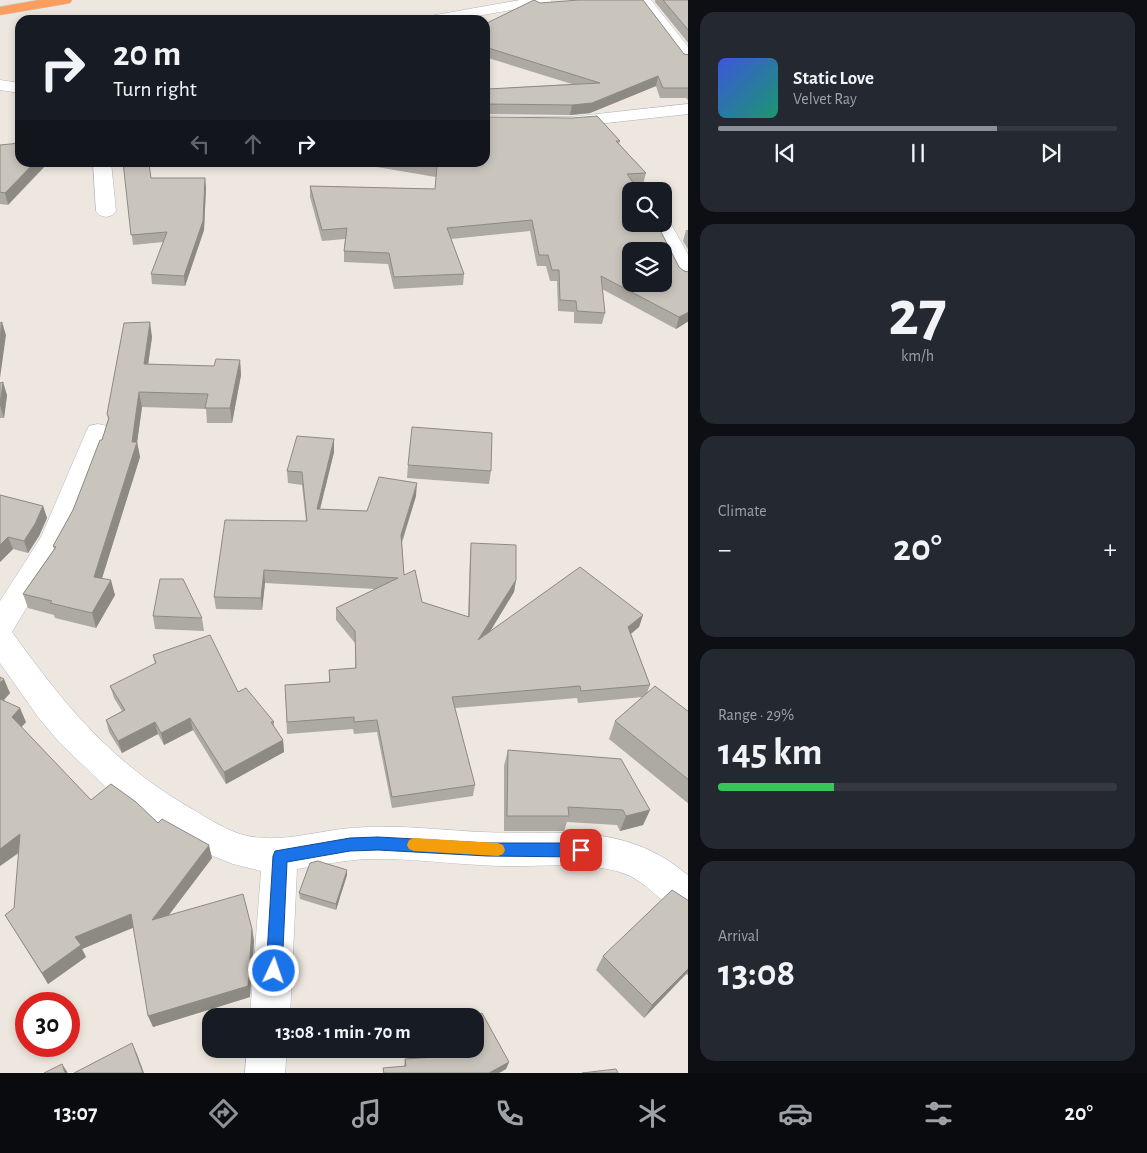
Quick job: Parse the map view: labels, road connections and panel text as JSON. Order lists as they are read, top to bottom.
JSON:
{
  "page": {
    "turn": ["20 m", "Turn right"],
    "song": ["Static Love", "Velvet Ray"],
    "tile": [
      ["27", "km/h"],
      "Climate",
      ["Range · 29%", "145 km"],
      ["Arrival", "13:08"]
    ],
    "heat": ["−", "20°", "+"],
    "limit": "30",
    "trip": "13:08 · 1 min · 70 m",
    "tabs": ["13:07", "20°"]
  }
}
